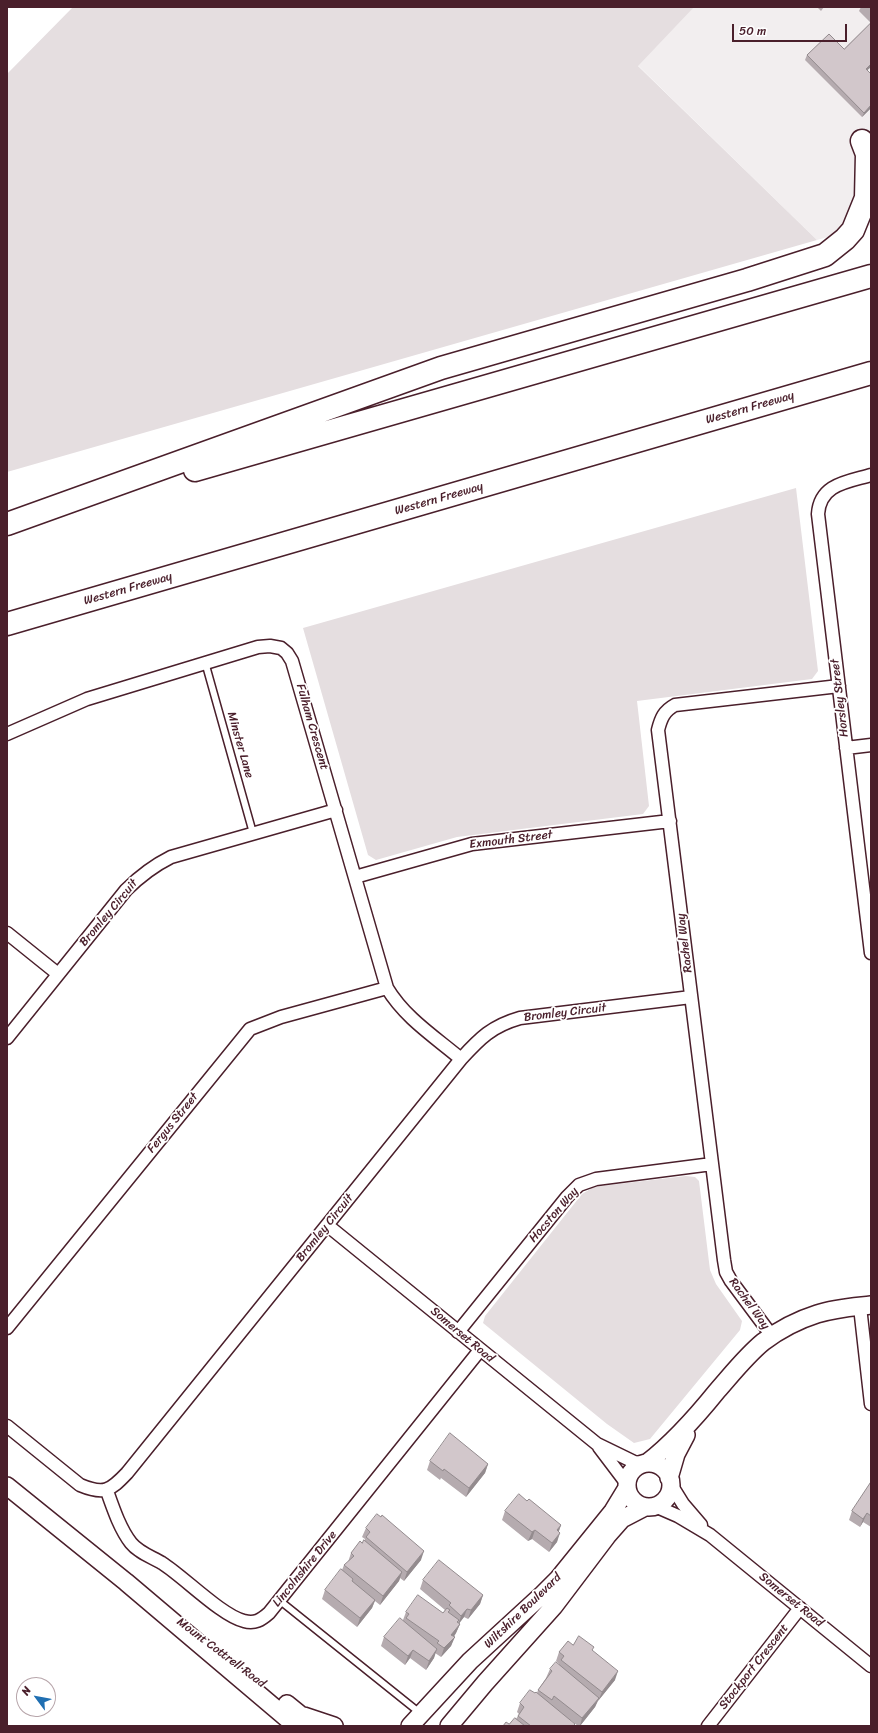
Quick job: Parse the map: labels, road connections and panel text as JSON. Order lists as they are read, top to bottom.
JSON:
{
  "streets": {
    "highway": ["Western Freeway"],
    "street": [
      "Horsley Street",
      "Fulham Crescent",
      "Exmouth Street",
      "Bromley Circuit",
      "Rachel Way",
      "Fergus Street",
      "Hocston Way",
      "Somerset Road",
      "Lincolnshire Drive",
      "Wiltshire Boulevard",
      "Mount Cottrell Road",
      "Stockport Crescent"
    ],
    "lane": ["Minster Lane"]
  },
  "crossings": [
    ["Horsley Street", "Rachel Way"],
    ["Fulham Crescent", "Minster Lane"],
    ["Fulham Crescent", "Exmouth Street"],
    ["Fulham Crescent", "Bromley Circuit"],
    ["Fulham Crescent", "Fergus Street"],
    ["Minster Lane", "Bromley Circuit"],
    ["Exmouth Street", "Rachel Way"],
    ["Bromley Circuit", "Rachel Way"],
    ["Bromley Circuit", "Somerset Road"],
    ["Bromley Circuit", "Lincolnshire Drive"],
    ["Rachel Way", "Hocston Way"],
    ["Hocston Way", "Somerset Road"],
    ["Somerset Road", "Lincolnshire Drive"],
    ["Somerset Road", "Wiltshire Boulevard"],
    ["Somerset Road", "Stockport Crescent"]
  ],
  "scale_bar": "50 m",
  "north": "top left"
}
